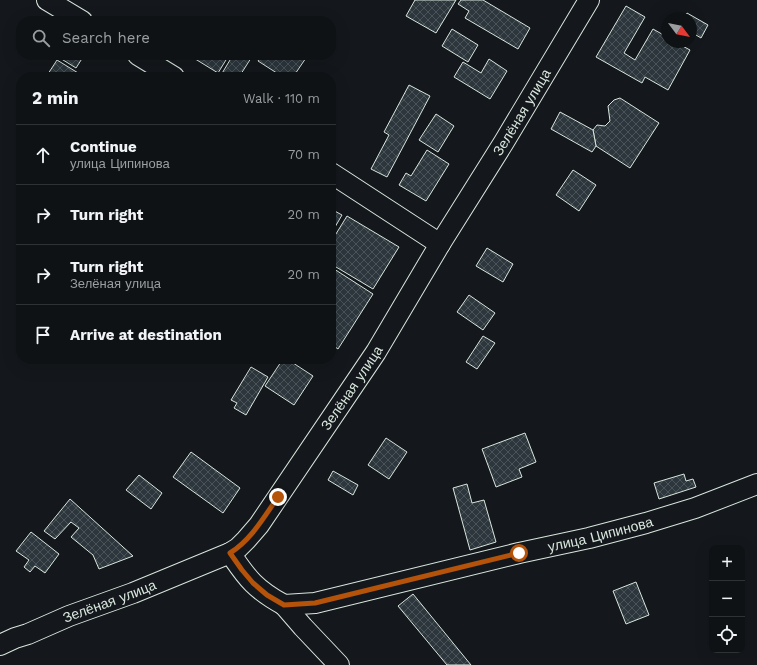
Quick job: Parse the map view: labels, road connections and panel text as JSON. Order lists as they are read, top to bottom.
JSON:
{
  "streets": {
    "street": ["Зелёная улица", "улица Ципинова"]
  },
  "north": "bottom right",
  "page": {
    "search": "Search here",
    "heading": ["2 min", "Walk · 110 m"],
    "list": [
      ["Continue", "улица Ципинова", "70 m"],
      ["Turn right", "20 m"],
      ["Turn right", "Зелёная улица", "20 m"],
      "Arrive at destination"
    ],
    "map_buttons": ["+", "−"]
  }
}
